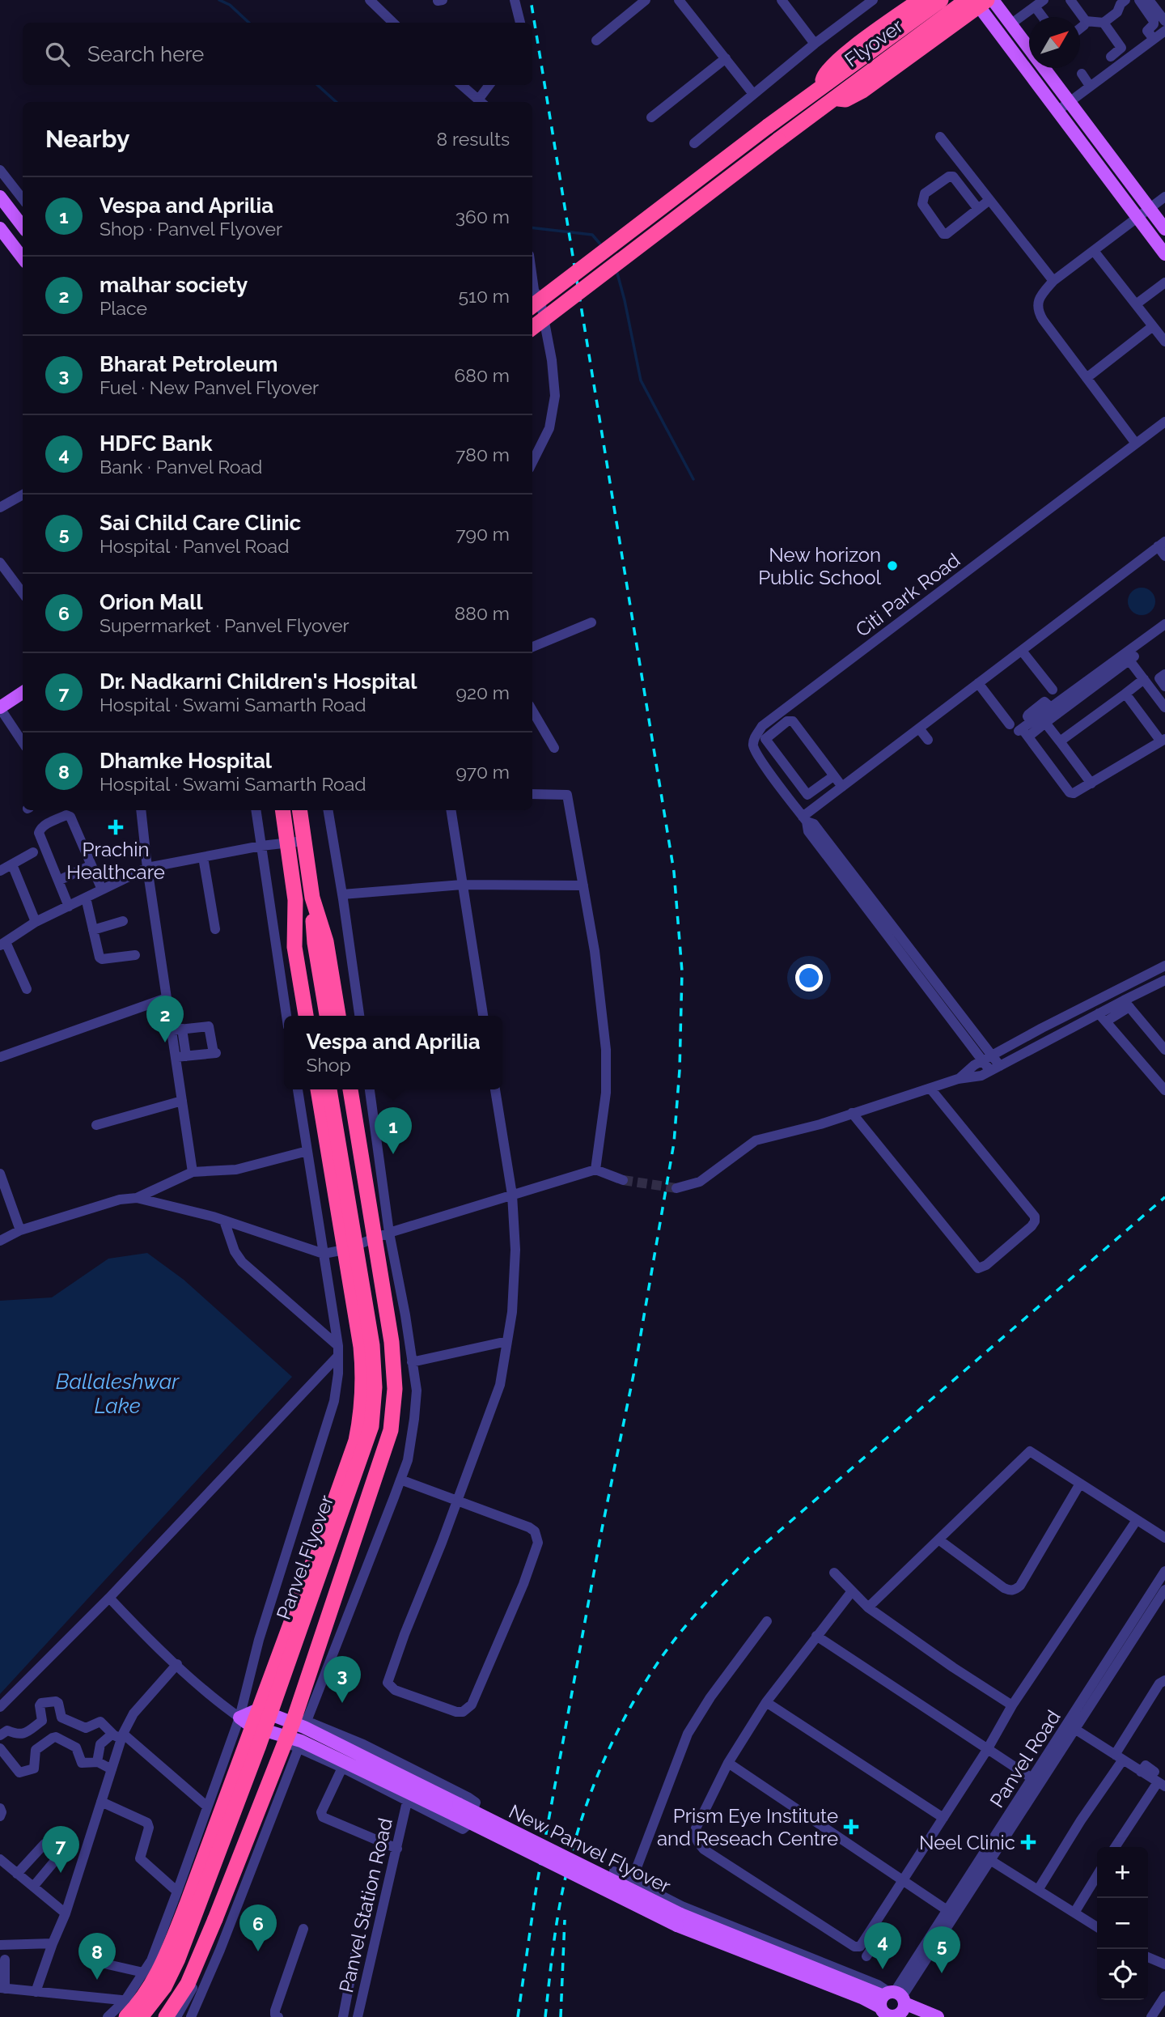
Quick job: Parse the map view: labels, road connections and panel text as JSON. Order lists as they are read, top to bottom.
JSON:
{
  "streets": {
    "highway": ["Flyover", "Panvel Flyover"],
    "main road": ["New Panvel Flyover"],
    "street": ["Citi Park Road", "Panvel Road", "Panvel Station Road"]
  },
  "crossings": [
    ["Panvel Road", "New Panvel Flyover"]
  ],
  "water": ["Ballaleshwar Lake"],
  "places": {
    "other": ["New horizon Public School"],
    "health": ["Prachin Healthcare", "Prism Eye Institute and Reseach Centre", "Neel Clinic"]
  },
  "north": "top right",
  "page": {
    "search": "Search here",
    "heading": ["Nearby", "8 results"],
    "list": [
      {
        "mark": "1",
        "name": "Vespa and Aprilia",
        "note": "Shop · Panvel Flyover",
        "value": "360 m"
      },
      {
        "mark": "2",
        "name": "malhar society",
        "note": "Place",
        "value": "510 m"
      },
      {
        "mark": "3",
        "name": "Bharat Petroleum",
        "note": "Fuel · New Panvel Flyover",
        "value": "680 m"
      },
      {
        "mark": "4",
        "name": "HDFC Bank",
        "note": "Bank · Panvel Road",
        "value": "780 m"
      },
      {
        "mark": "5",
        "name": "Sai Child Care Clinic",
        "note": "Hospital · Panvel Road",
        "value": "790 m"
      },
      {
        "mark": "6",
        "name": "Orion Mall",
        "note": "Supermarket · Panvel Flyover",
        "value": "880 m"
      },
      {
        "mark": "7",
        "name": "Dr. Nadkarni Children's Hospital",
        "note": "Hospital · Swami Samarth Road",
        "value": "920 m"
      },
      {
        "mark": "8",
        "name": "Dhamke Hospital",
        "note": "Hospital · Swami Samarth Road",
        "value": "970 m"
      }
    ],
    "pins": [
      "2",
      "1",
      "3",
      "7",
      "6",
      "4",
      "5",
      "8"
    ],
    "popup": ["Vespa and Aprilia", "Shop"],
    "map_buttons": ["+", "−"]
  }
}
